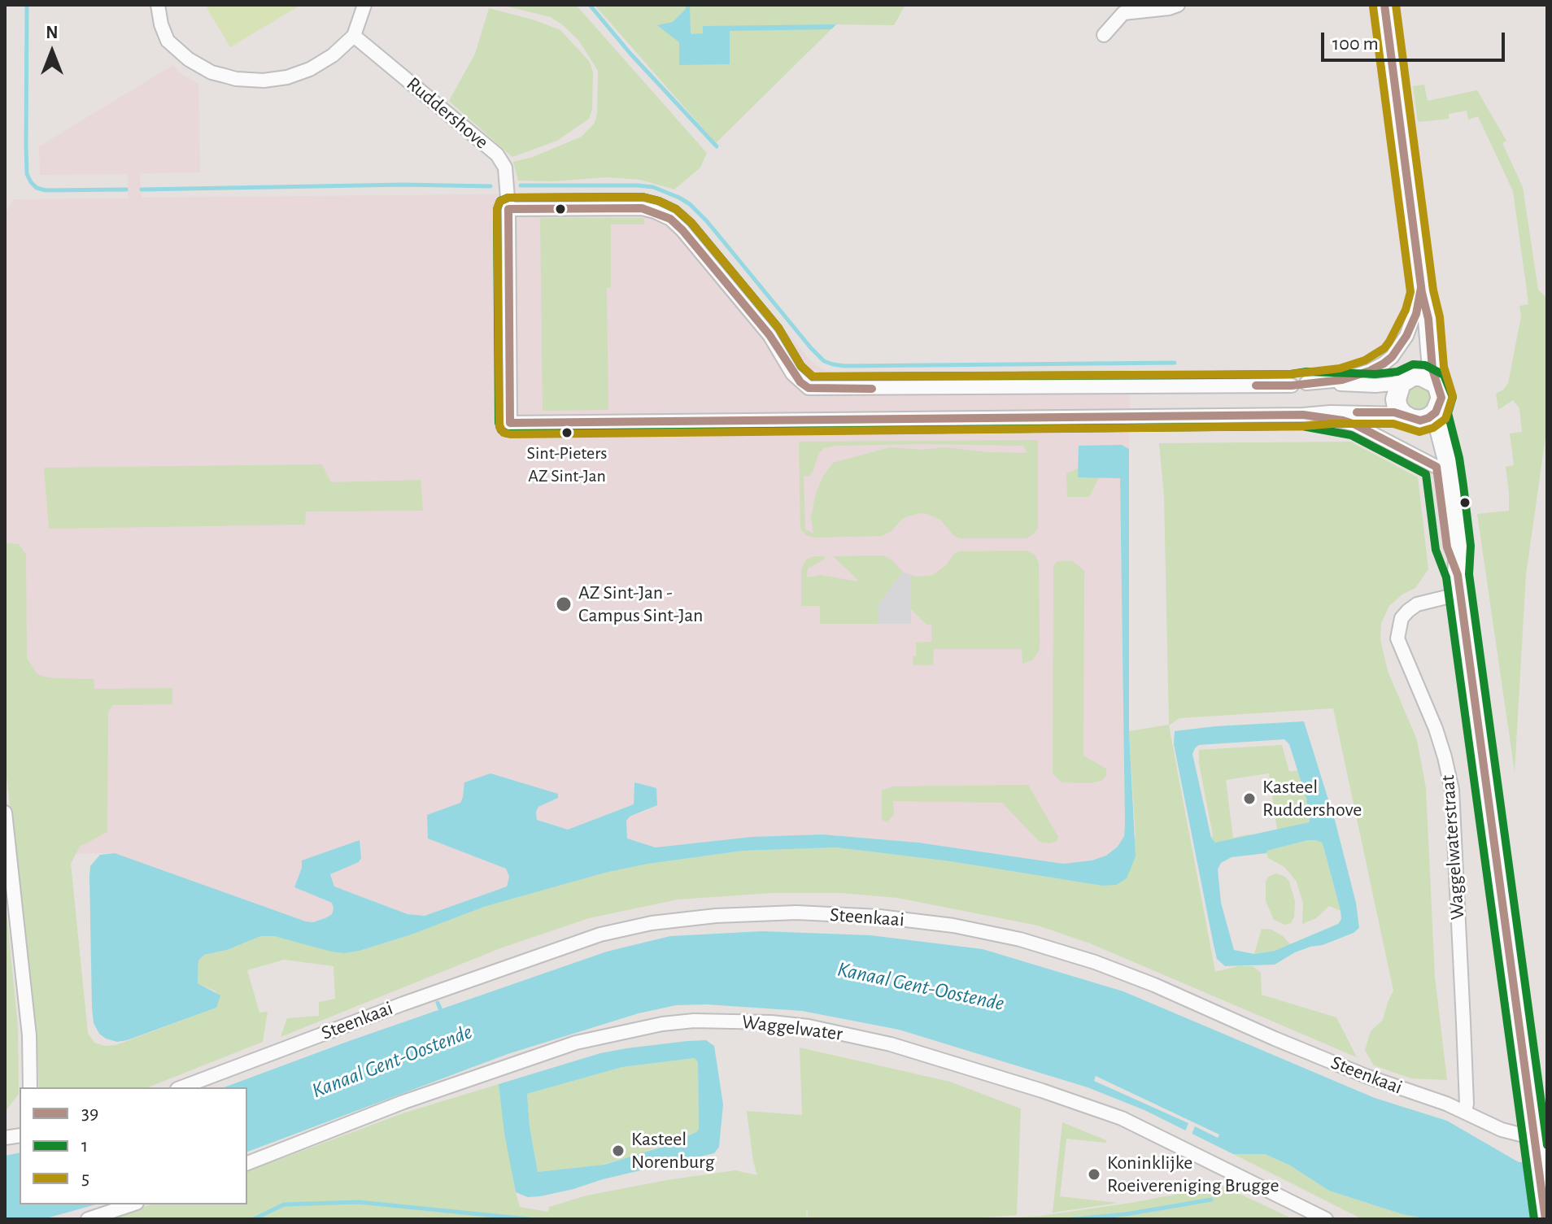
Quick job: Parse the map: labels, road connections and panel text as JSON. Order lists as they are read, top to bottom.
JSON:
{
  "streets": {
    "main road": ["Waggelwaterstraat"],
    "street": ["Ruddershove", "Steenkaai", "Waggelwater"]
  },
  "crossings": [
    ["Waggelwaterstraat", "Steenkaai"]
  ],
  "water": ["Kanaal Gent-Oostende"],
  "places": [
    "Sint-Pieters AZ Sint-Jan",
    "AZ Sint-Jan - Campus Sint-Jan",
    "Kasteel Ruddershove",
    "Kasteel Norenburg",
    "Koninklijke Roeivereniging Brugge"
  ],
  "lines": ["transit line 39", "transit line 5", "transit line 1"],
  "legend": ["39", "1", "5"],
  "scale_bar": "100 m",
  "north": "top"
}
